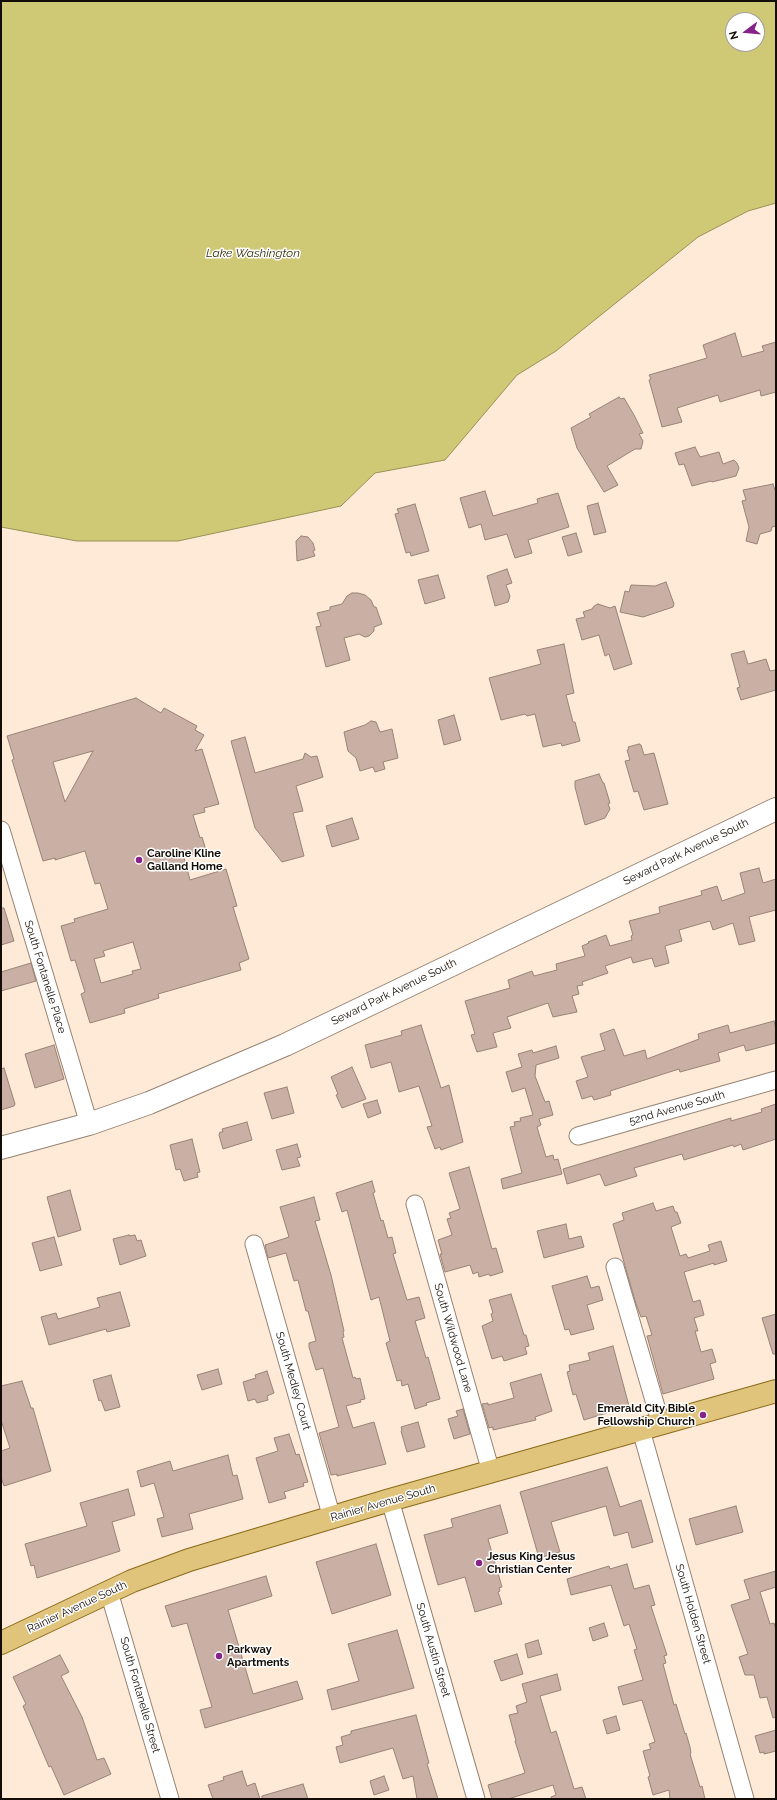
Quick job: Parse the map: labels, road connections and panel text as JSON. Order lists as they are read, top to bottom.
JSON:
{
  "streets": {
    "main road": ["Seward Park Avenue South", "Rainier Avenue South"],
    "street": [
      "South Fontanelle Place",
      "52nd Avenue South",
      "South Wildwood Lane",
      "South Medley Court",
      "South Holden Street",
      "South Austin Street",
      "South Fontanelle Street"
    ]
  },
  "crossings": [
    ["Seward Park Avenue South", "South Fontanelle Place"],
    ["South Wildwood Lane", "Rainier Avenue South"],
    ["South Medley Court", "Rainier Avenue South"],
    ["Rainier Avenue South", "South Holden Street"],
    ["Rainier Avenue South", "South Austin Street"],
    ["Rainier Avenue South", "South Fontanelle Street"]
  ],
  "water": ["Lake Washington"],
  "places": [
    "Caroline Kline Galland Home",
    "Emerald City Bible Fellowship Church",
    "Jesus King Jesus Christian Center",
    "Parkway Apartments"
  ],
  "north": "left"
}
